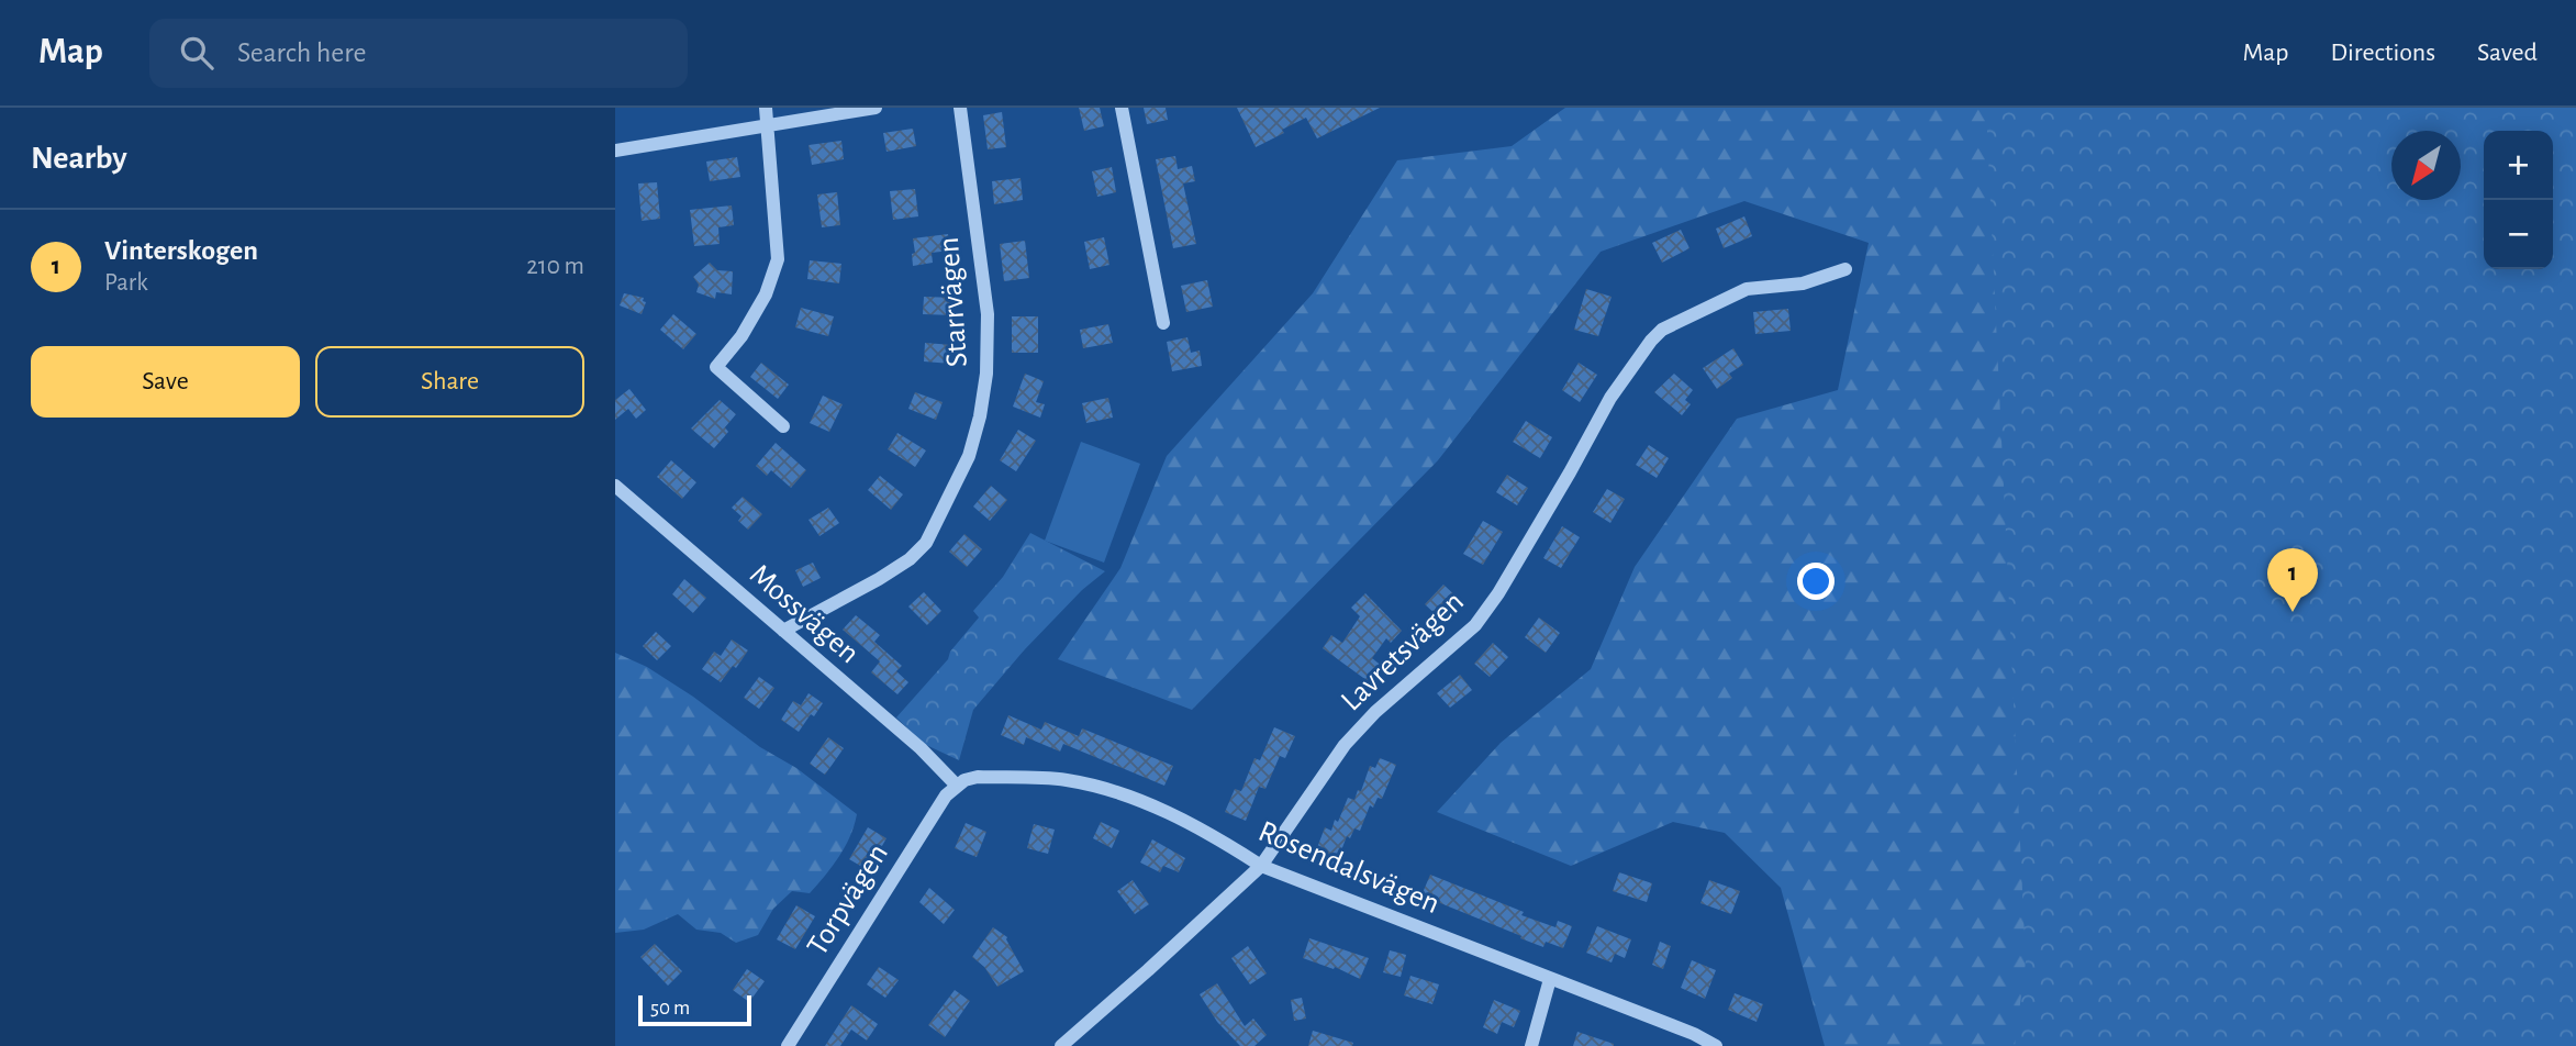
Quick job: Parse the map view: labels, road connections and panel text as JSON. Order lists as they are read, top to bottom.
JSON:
{
  "streets": {
    "street": [
      "Starrvägen",
      "Mossvägen",
      "Lavretsvägen",
      "Rosendalsvägen",
      "Torpvägen"
    ]
  },
  "crossings": [
    ["Starrvägen", "Mossvägen"],
    ["Mossvägen", "Rosendalsvägen"],
    ["Mossvägen", "Torpvägen"],
    ["Lavretsvägen", "Rosendalsvägen"],
    ["Rosendalsvägen", "Torpvägen"]
  ],
  "scale_bar": "50 m",
  "north": "bottom left",
  "page": {
    "header": "Map",
    "search": "Search here",
    "nav": ["Map", "Directions", "Saved"],
    "heading": "Nearby",
    "map_buttons": ["+", "−"],
    "list": [
      {
        "mark": "1",
        "name": "Vinterskogen",
        "note": "Park",
        "value": "210 m"
      }
    ],
    "buttons": ["Save", "Share"],
    "pins": "1",
    "scale": "50 m"
  }
}
